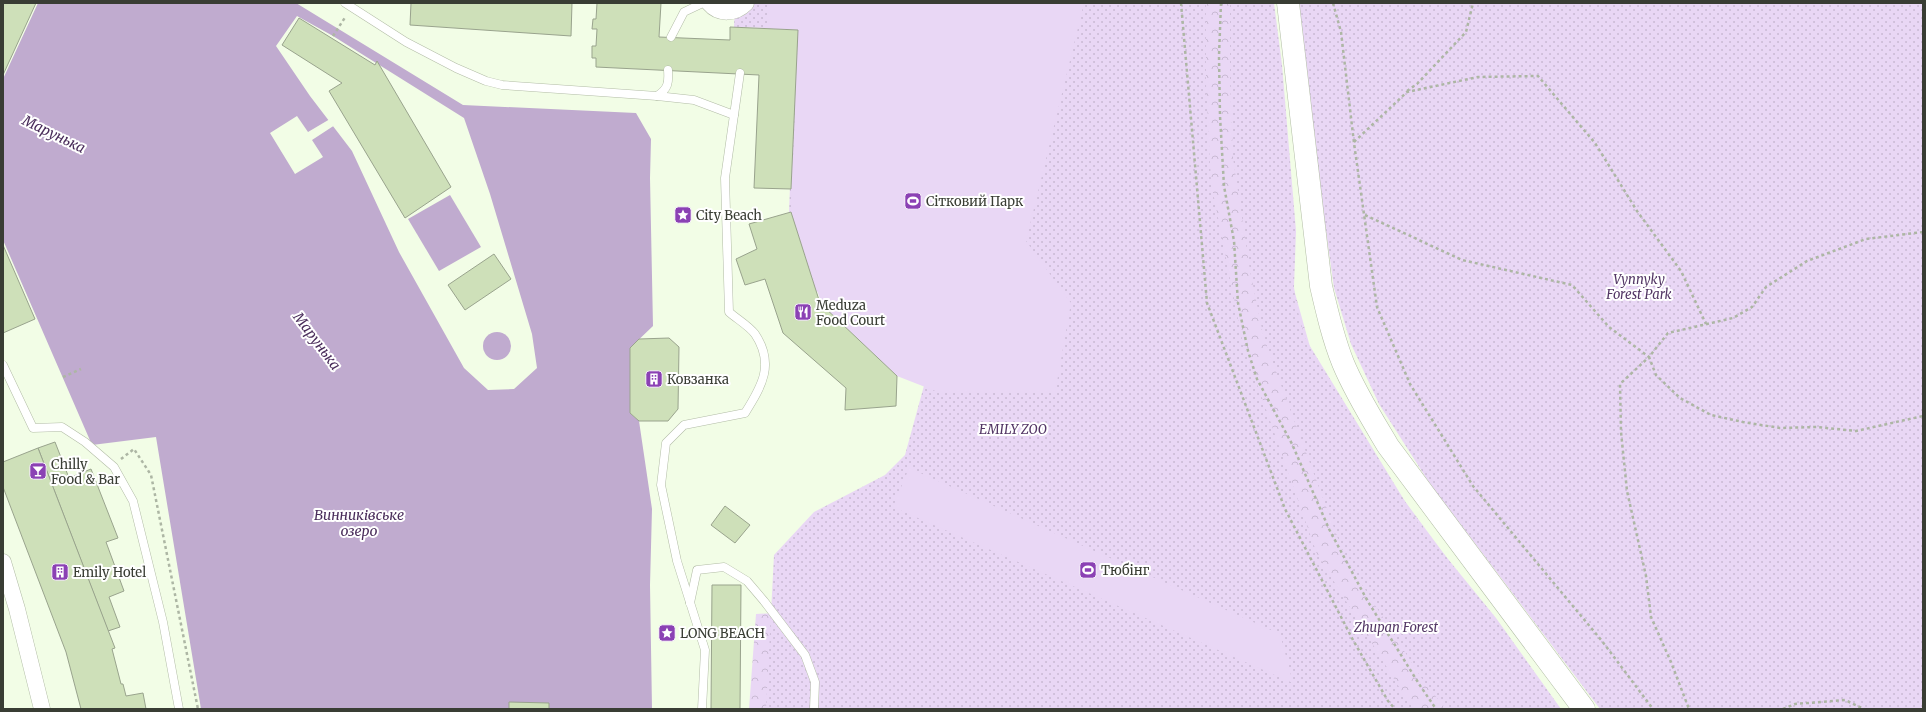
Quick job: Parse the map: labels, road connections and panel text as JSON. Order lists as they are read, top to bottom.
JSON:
{
  "water": ["Марунька", "Винниківське озеро"],
  "parks": ["Vynnyky Forest Park", "EMILY ZOO", "Zhupan Forest"],
  "places": {
    "sports": ["Сітковий Парк", "Тюбінг"],
    "place": ["City Beach", "LONG BEACH"],
    "restaurant": ["Meduza Food Court"],
    "building": ["Ковзанка", "Emily Hotel"],
    "bar": ["Chilly Food & Bar"]
  }
}
